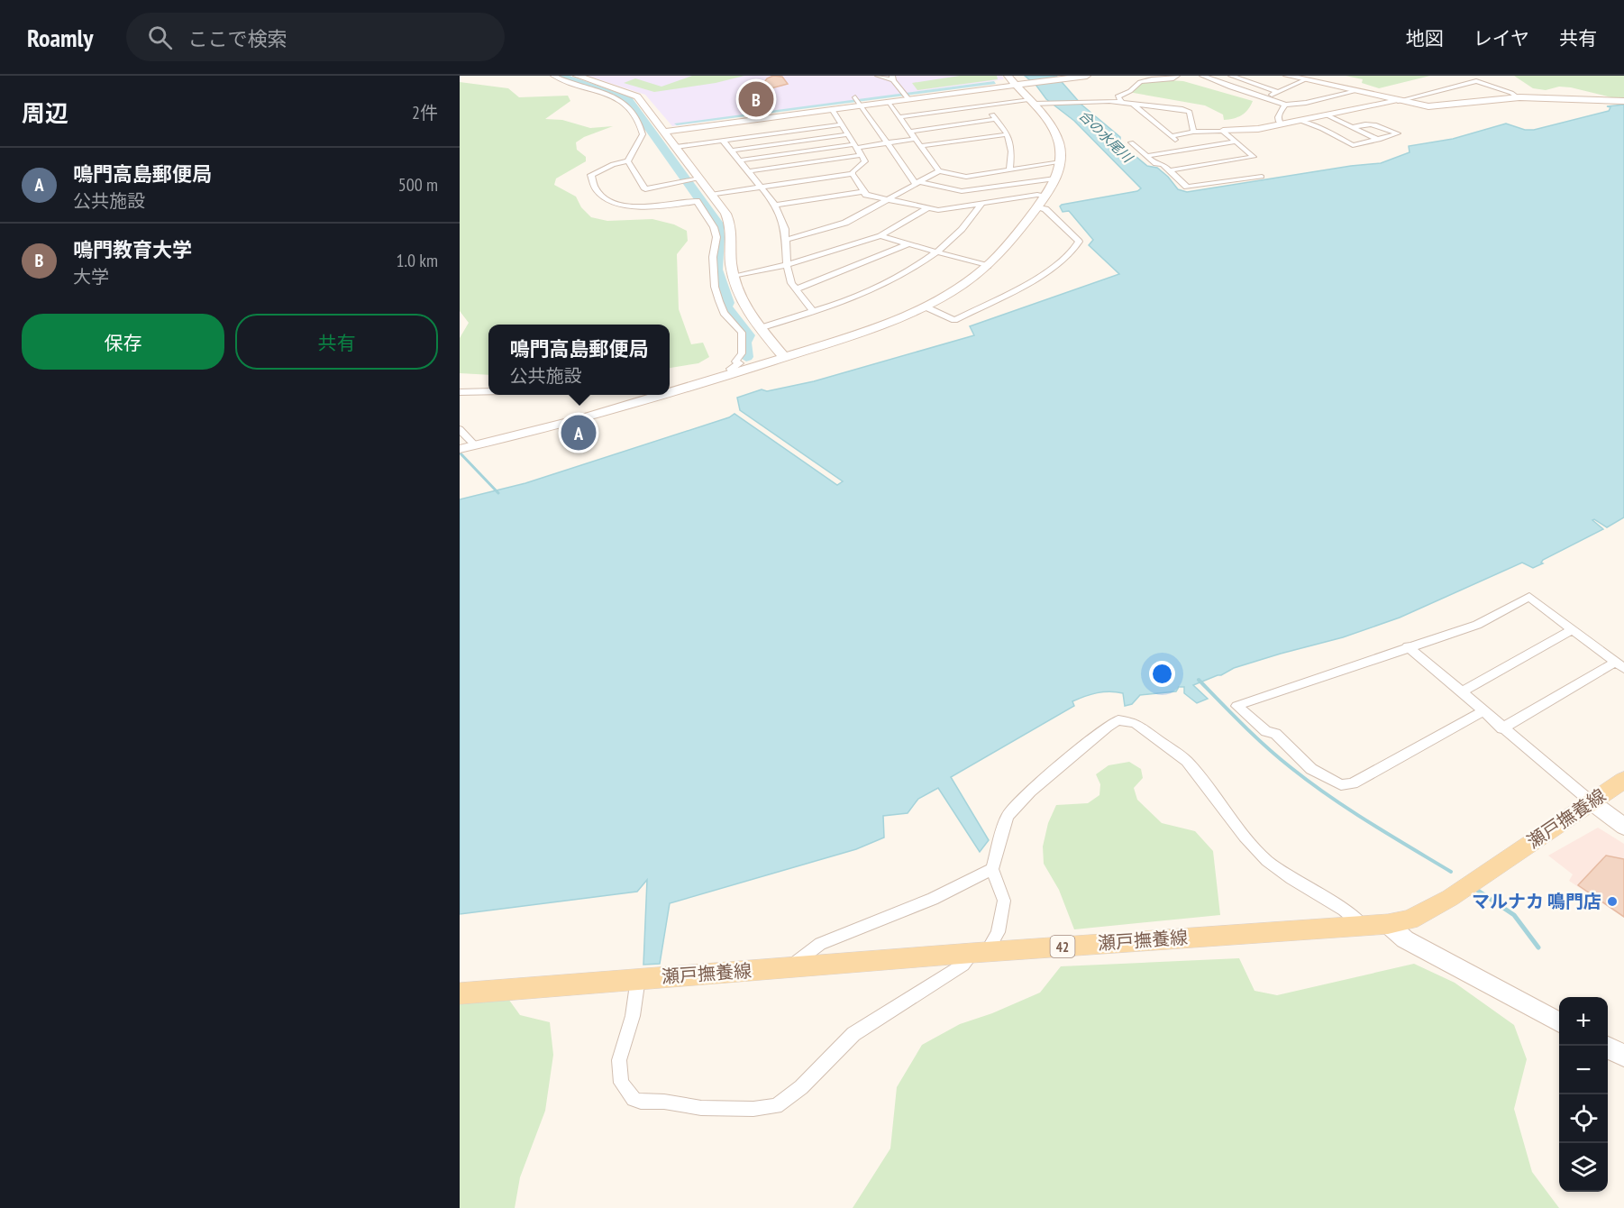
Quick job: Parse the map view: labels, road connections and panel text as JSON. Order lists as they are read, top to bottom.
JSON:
{
  "streets": {
    "main road": ["瀬戸撫養線", "42"]
  },
  "water": ["合の水尾川"],
  "places": ["マルナカ 鳴門店"],
  "page": {
    "header": "Roamly",
    "search": "ここで検索",
    "nav": ["地図", "レイヤ", "共有"],
    "heading": ["周辺", "2件"],
    "pins": ["B", "A"],
    "list": [
      {
        "mark": "A",
        "name": "鳴門高島郵便局",
        "note": "公共施設",
        "value": "500 m"
      },
      {
        "mark": "B",
        "name": "鳴門教育大学",
        "note": "大学",
        "value": "1.0 km"
      }
    ],
    "buttons": ["保存", "共有"],
    "popup": ["鳴門高島郵便局", "公共施設"],
    "map_buttons": ["+", "−"]
  }
}
